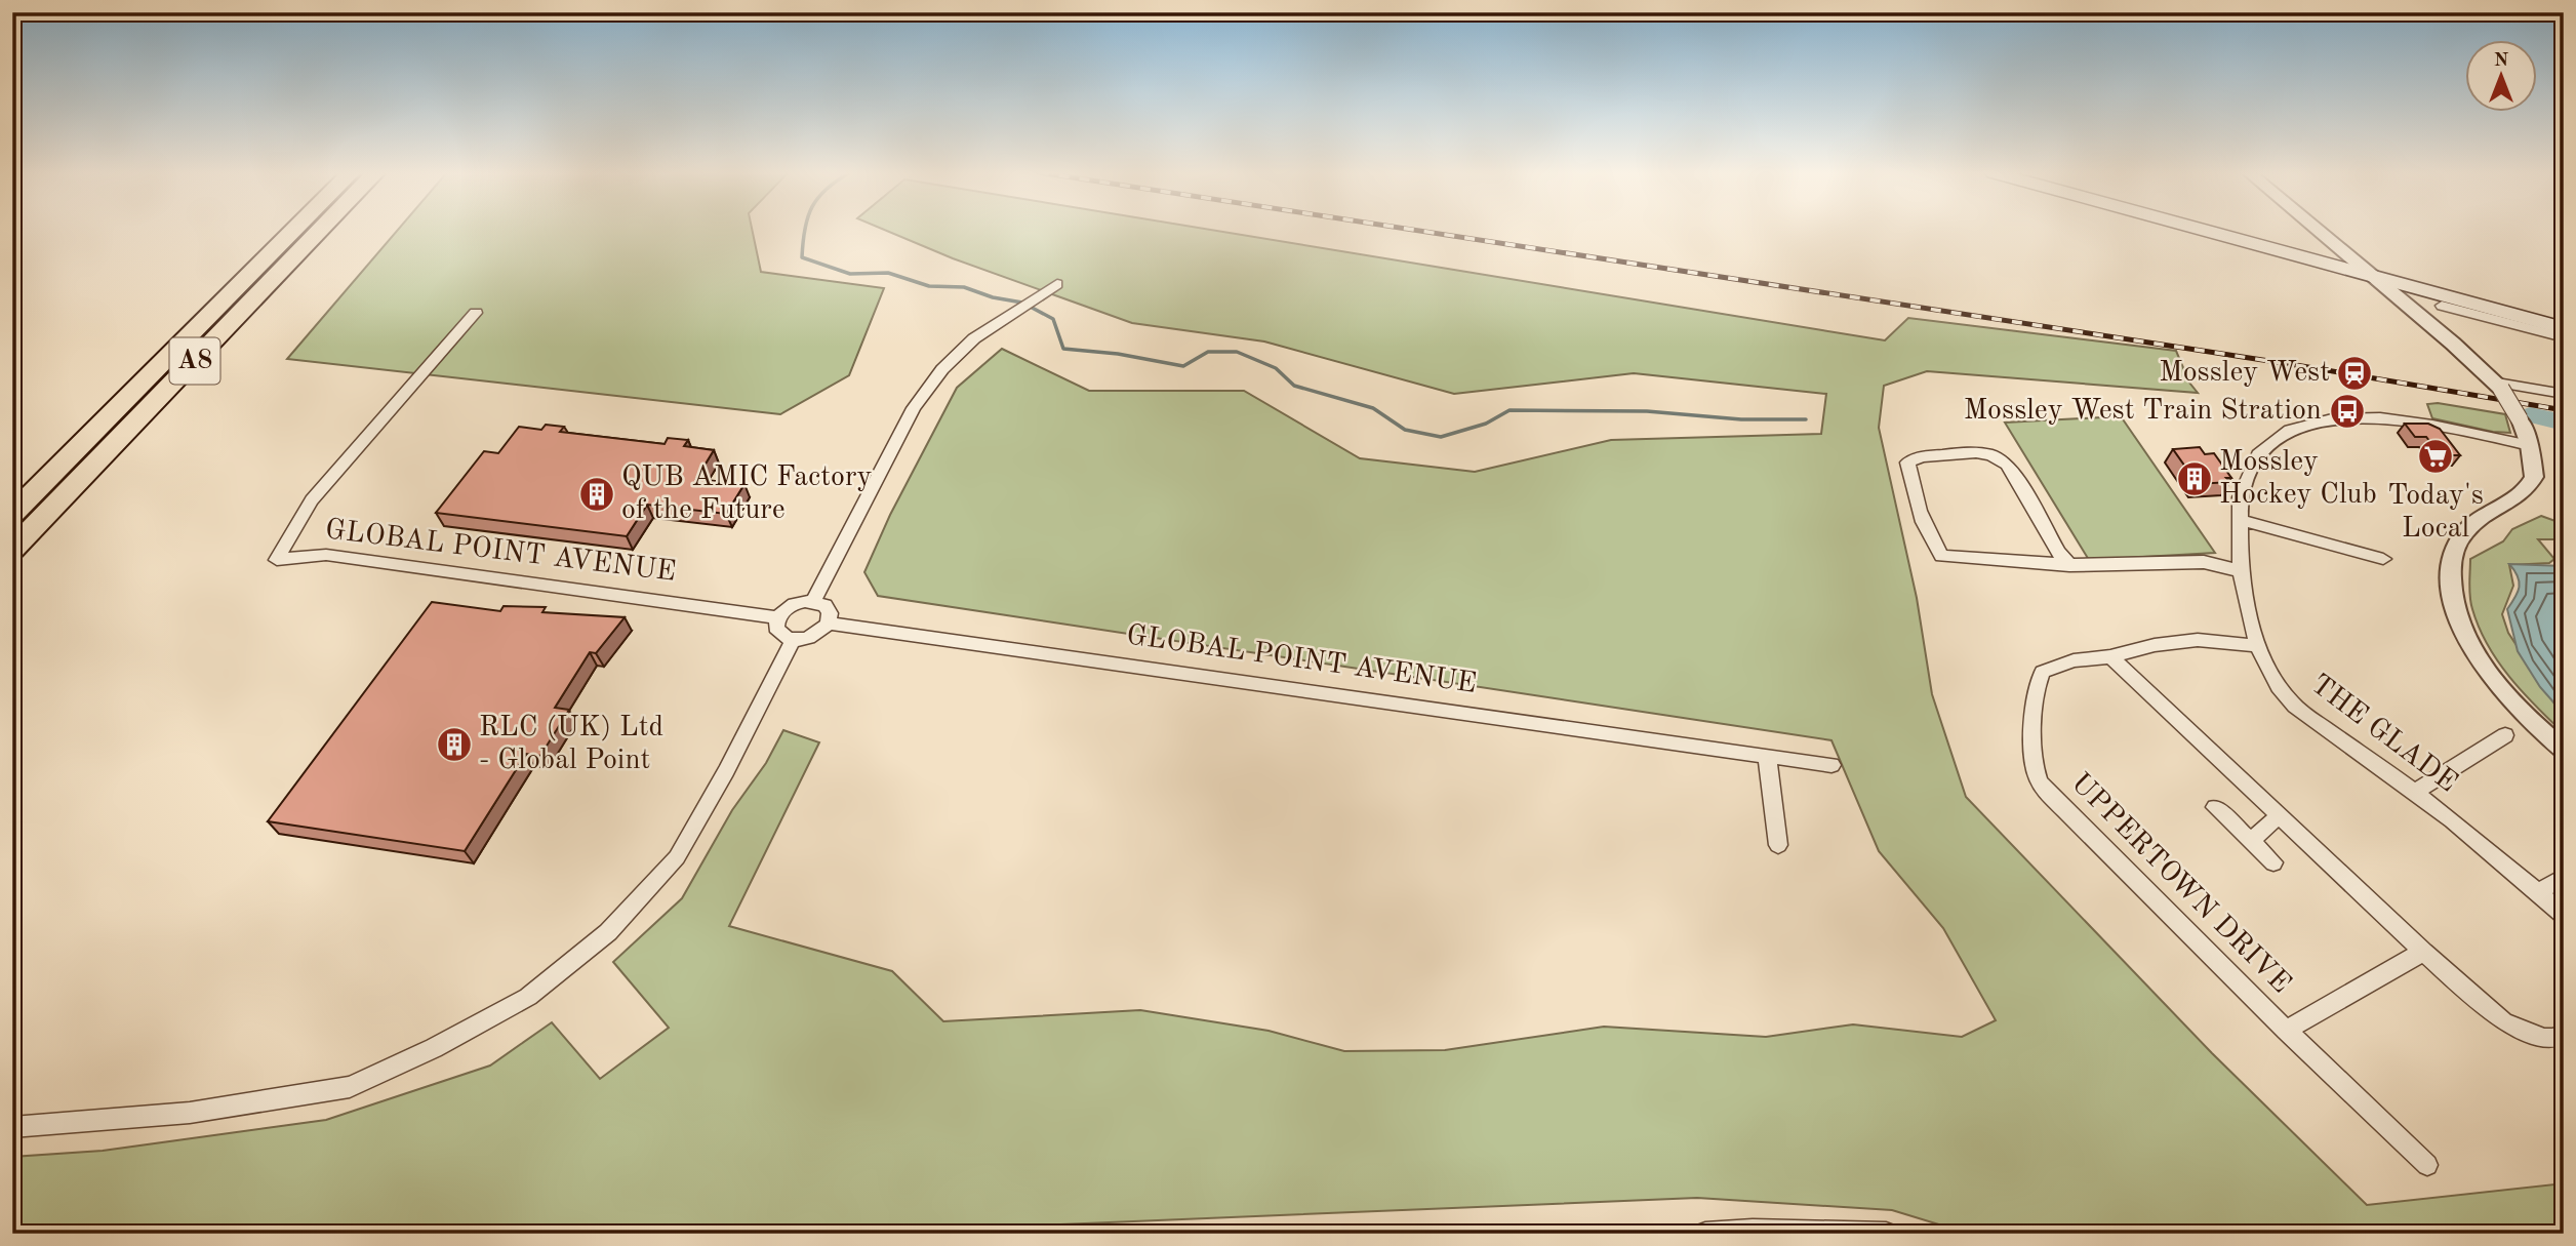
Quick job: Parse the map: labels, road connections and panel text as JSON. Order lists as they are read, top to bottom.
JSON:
{
  "streets": {
    "highway": ["A8"],
    "street": ["GLOBAL POINT AVENUE", "THE GLADE", "UPPERTOWN DRIVE"]
  },
  "crossings": [
    ["THE GLADE", "UPPERTOWN DRIVE"]
  ],
  "places": {
    "station": ["Mossley West"],
    "bus stop": ["Mossley West Train Stration"],
    "supermarket": ["Today's Local"],
    "building": ["Mossley Hockey Club", "QUB AMIC Factory of the Future", "RLC (UK) Ltd - Global Point"]
  },
  "north": "top"
}
